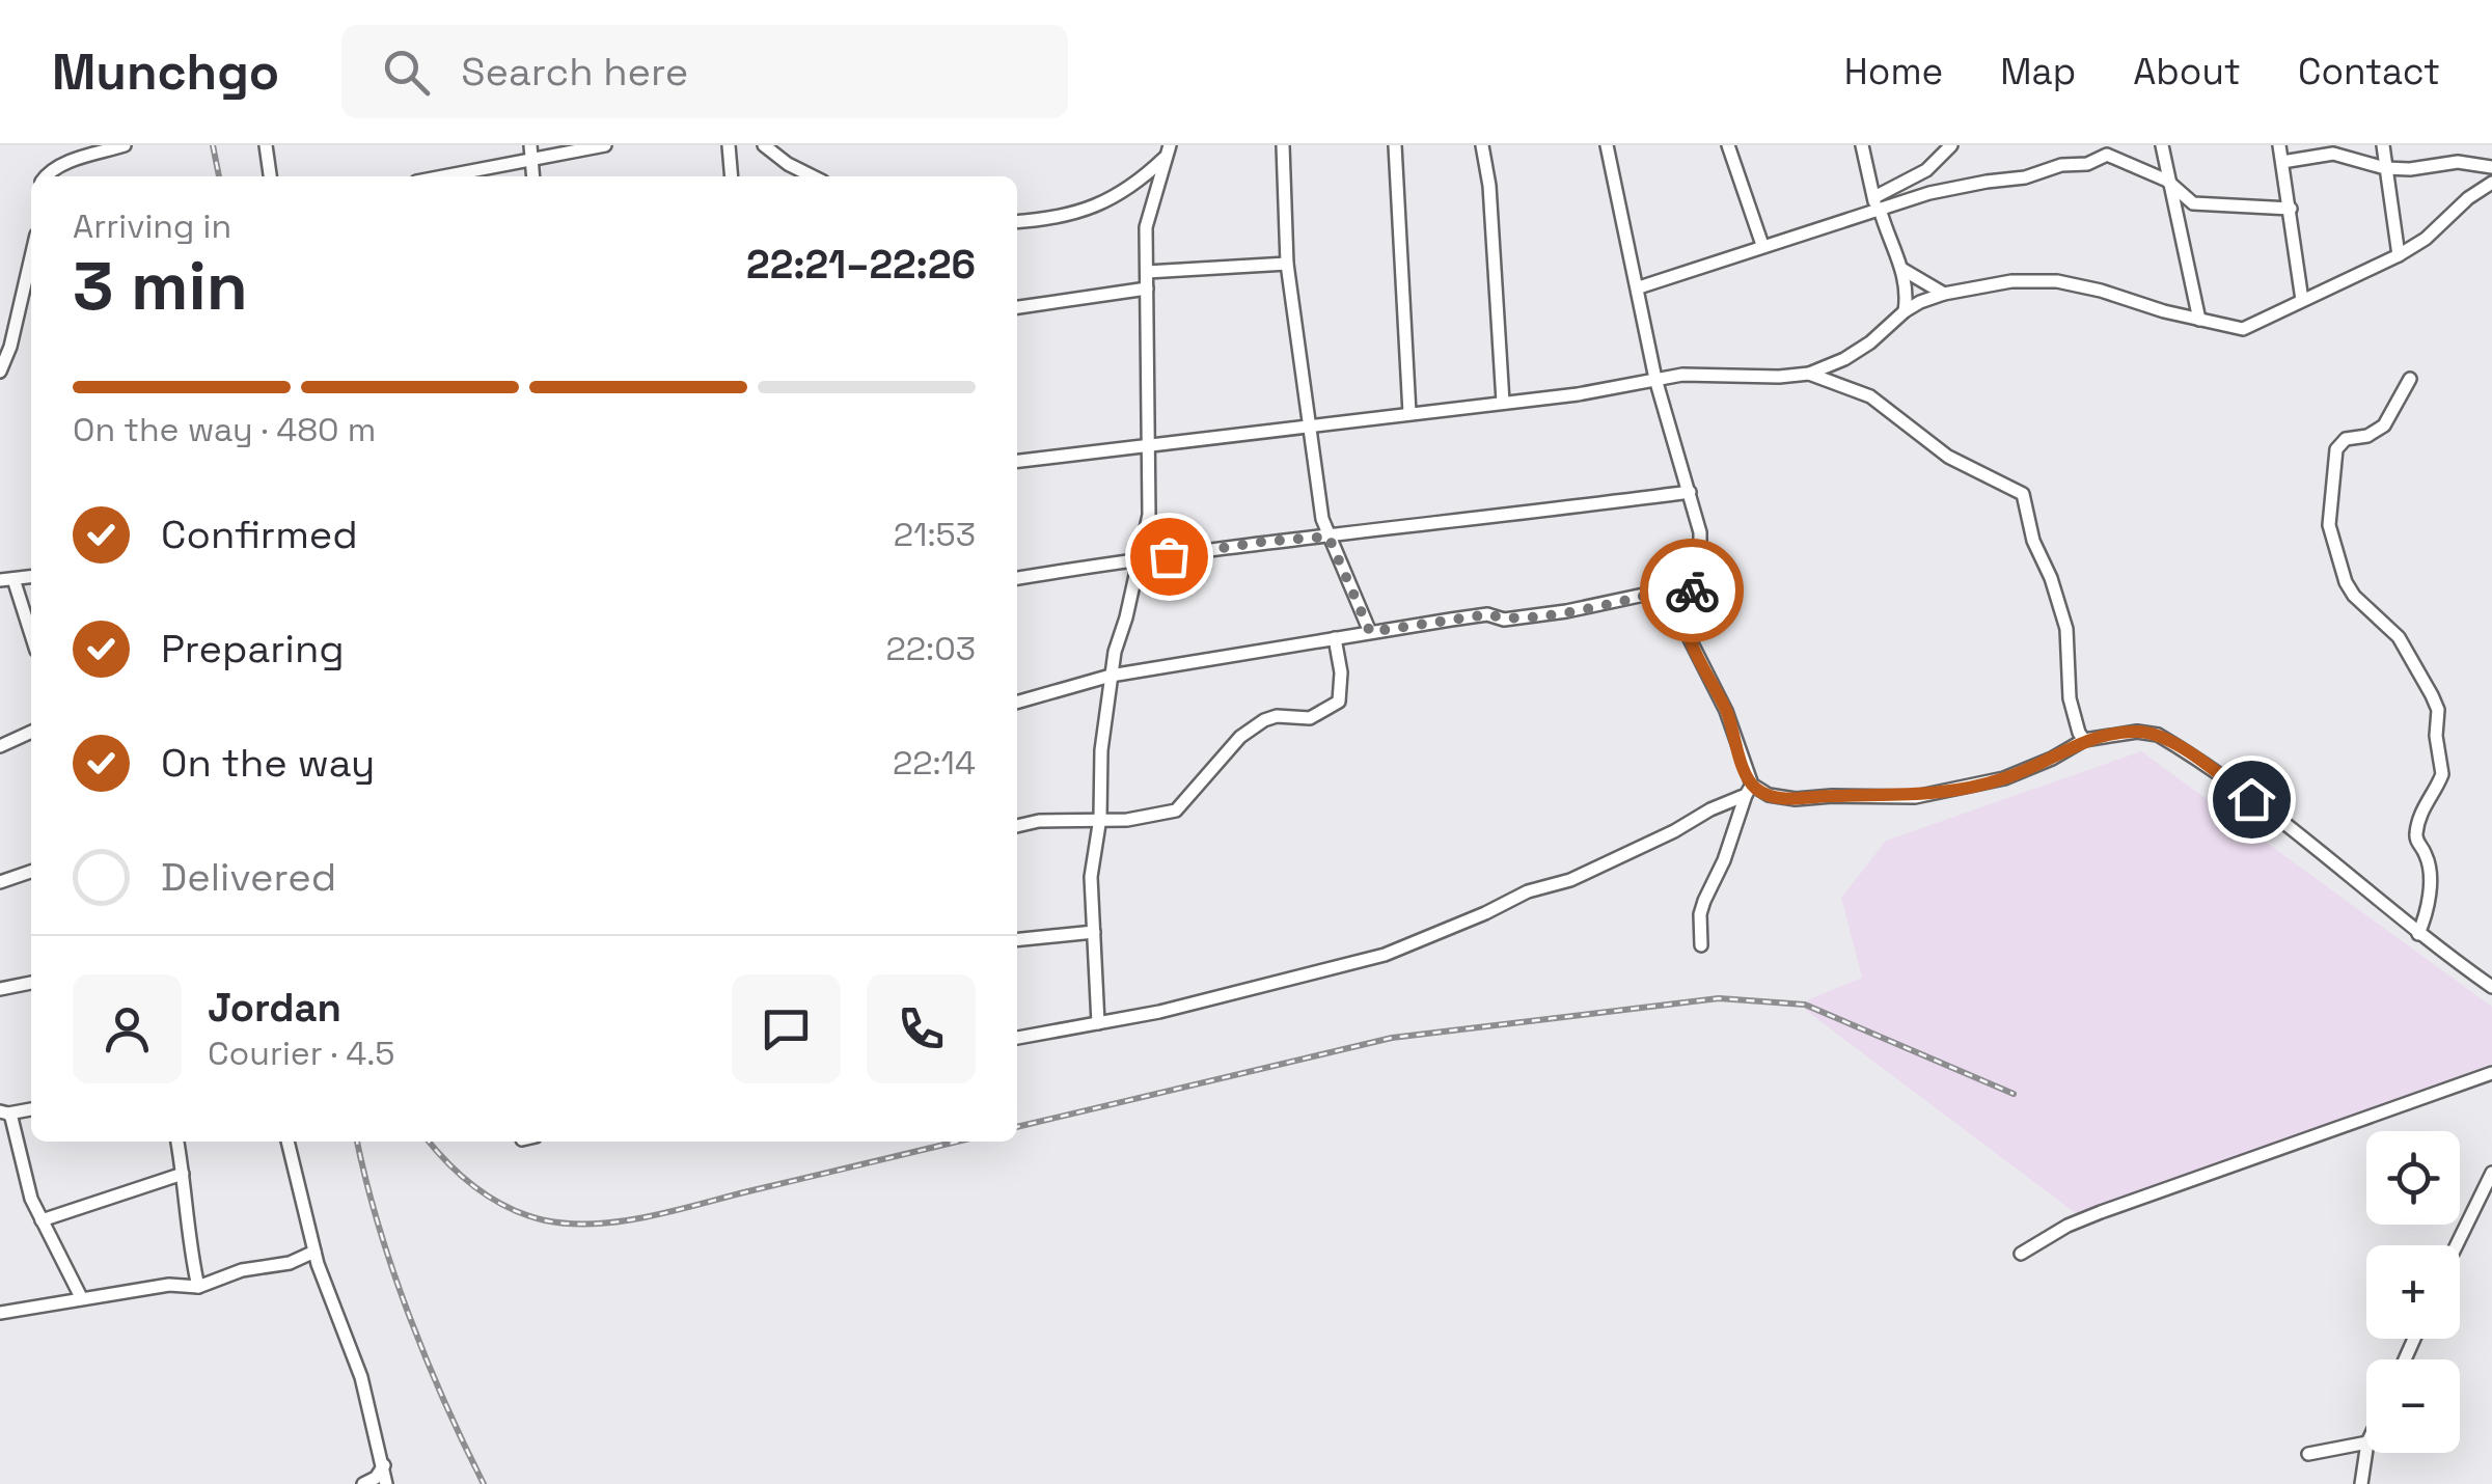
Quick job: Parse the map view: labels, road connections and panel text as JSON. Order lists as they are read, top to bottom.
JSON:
{
  "page": {
    "header": "Munchgo",
    "search": "Search here",
    "nav": [
      "Home",
      "Map",
      "About",
      "Contact"
    ],
    "heading": ["3 min", "Arriving in", "22:21–22:26"],
    "panel": ["Jordan", "Courier · 4.5"],
    "bar": "On the way · 480 m",
    "list": [
      ["Confirmed", "21:53"],
      ["Preparing", "22:03"],
      ["On the way", "22:14"],
      "Delivered"
    ],
    "map_buttons": ["+", "−"]
  }
}
